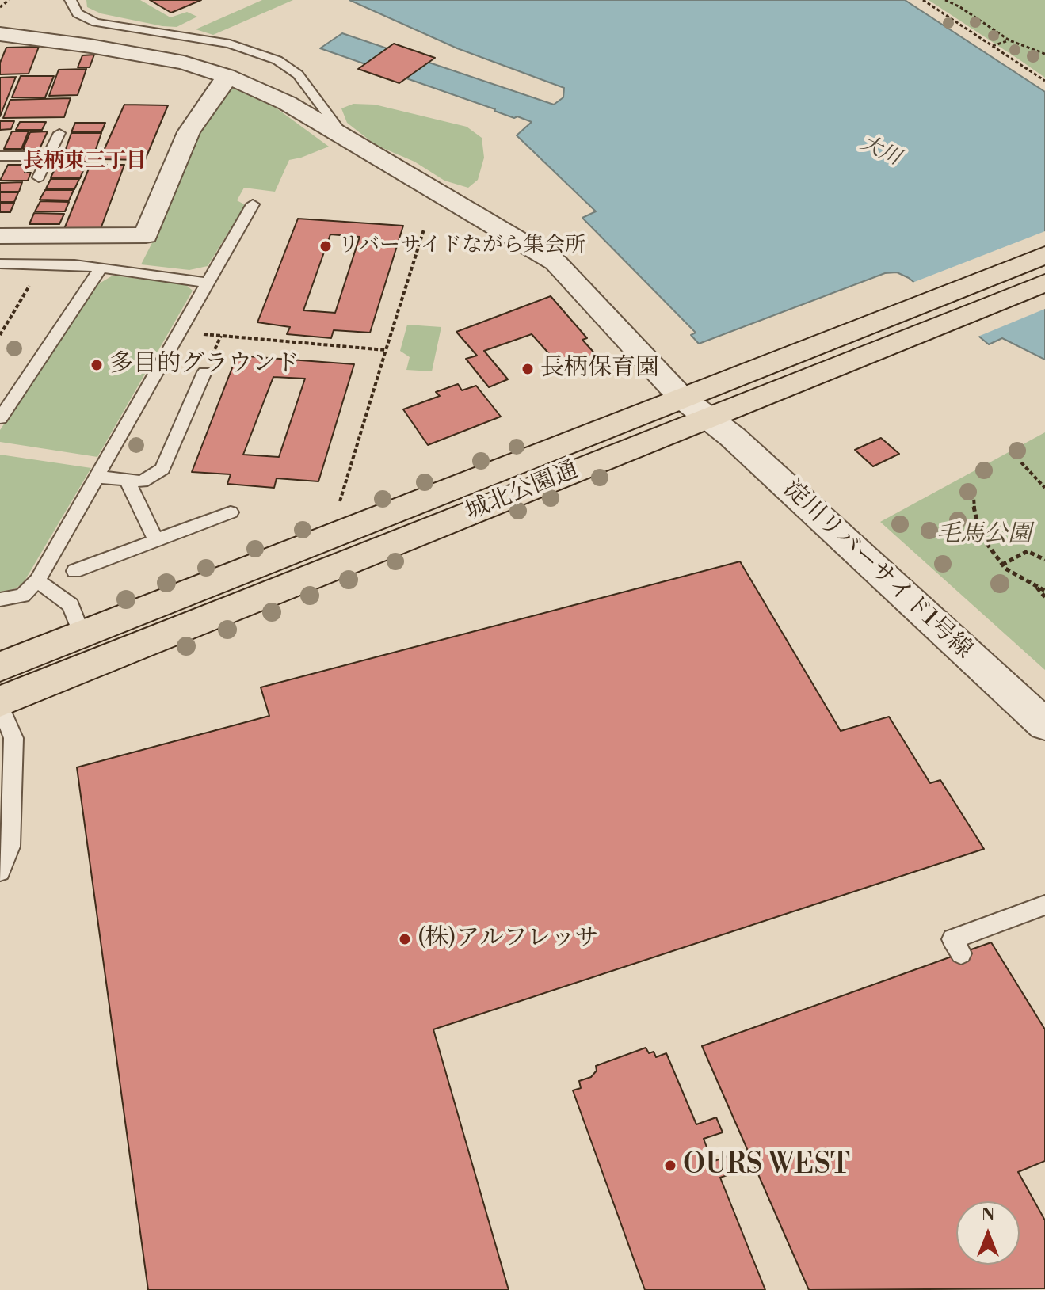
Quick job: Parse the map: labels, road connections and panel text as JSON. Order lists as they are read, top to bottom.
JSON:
{
  "streets": {
    "main road": ["城北公園通"],
    "street": ["淀川リバーサイド1号線"]
  },
  "crossings": [
    ["城北公園通", "淀川リバーサイド1号線"]
  ],
  "districts": ["長柄東三丁目"],
  "water": ["大川"],
  "parks": ["毛馬公園"],
  "places": [
    "リバーサイドながら集会所",
    "多目的グラウンド",
    "長柄保育園",
    "(株)アルフレッサ",
    "OURS WEST"
  ],
  "north": "top"
}
